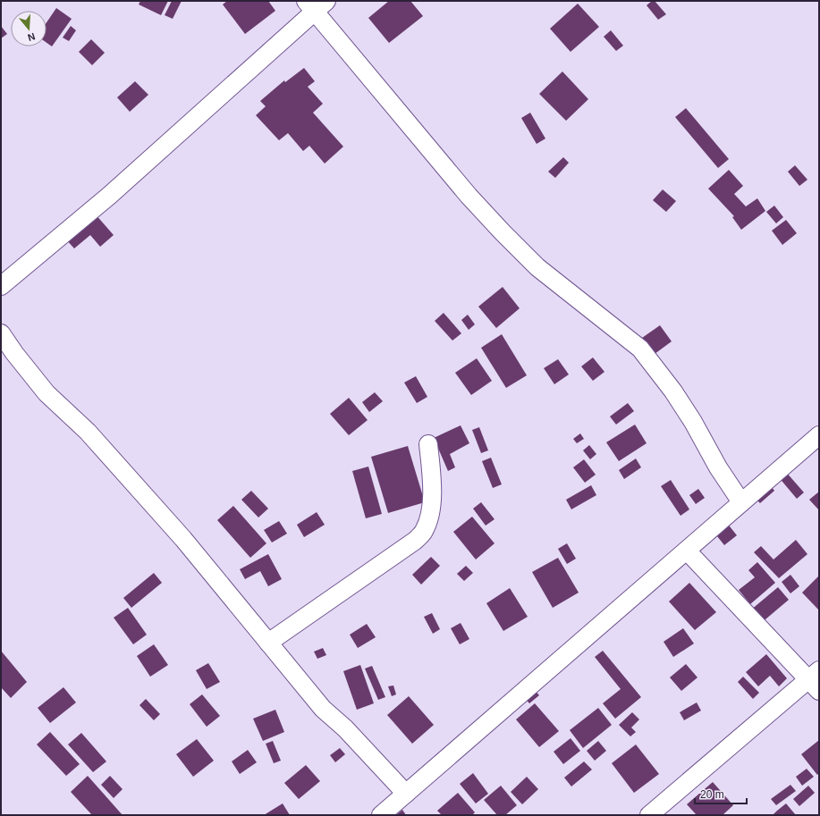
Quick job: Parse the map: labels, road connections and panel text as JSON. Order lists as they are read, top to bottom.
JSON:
{
  "scale_bar": "20 m",
  "north": "bottom"
}
